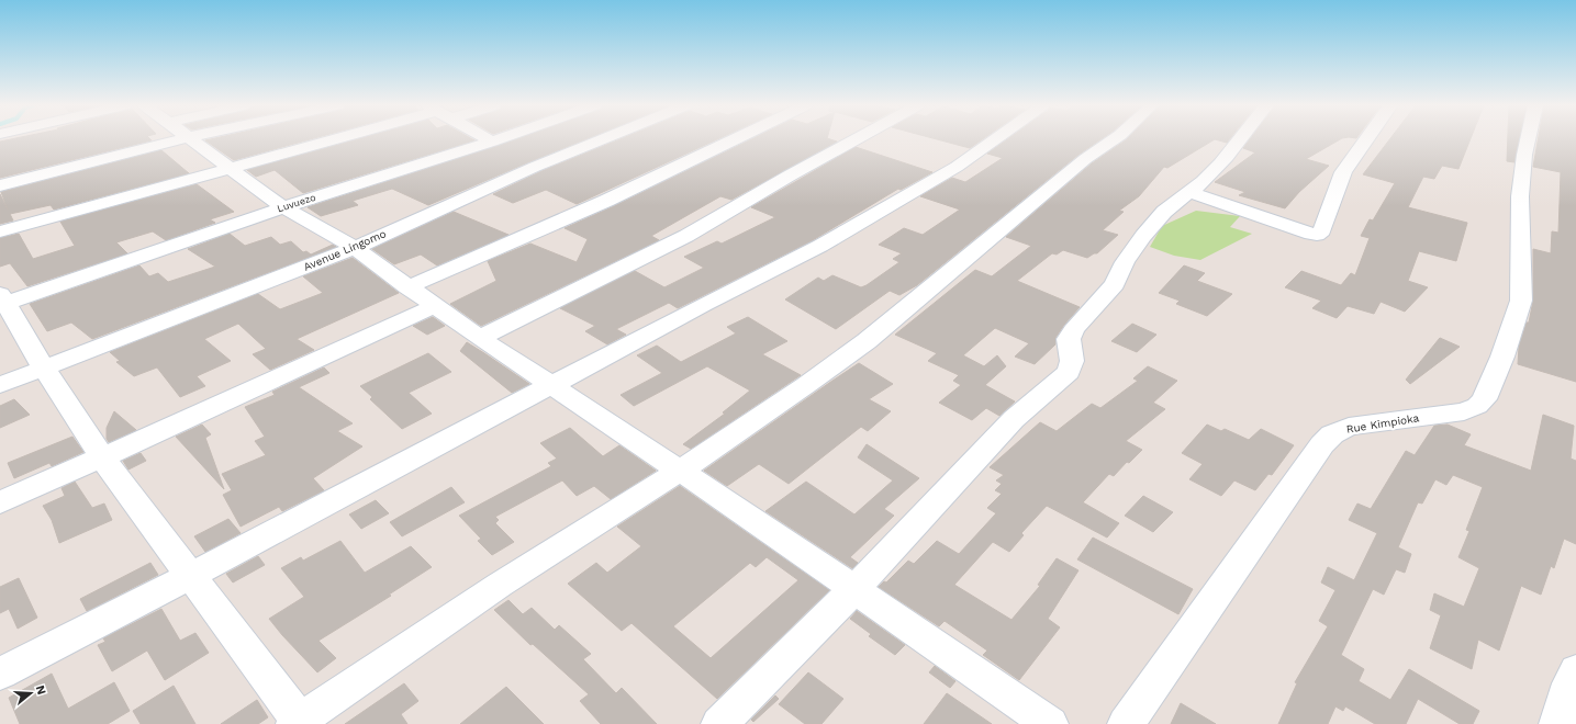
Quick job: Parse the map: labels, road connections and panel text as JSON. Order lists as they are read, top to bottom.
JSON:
{
  "streets": {
    "street": ["Luvuezo", "Avenue Lingomo", "Rue Kimpioka"]
  },
  "north": "right"
}
